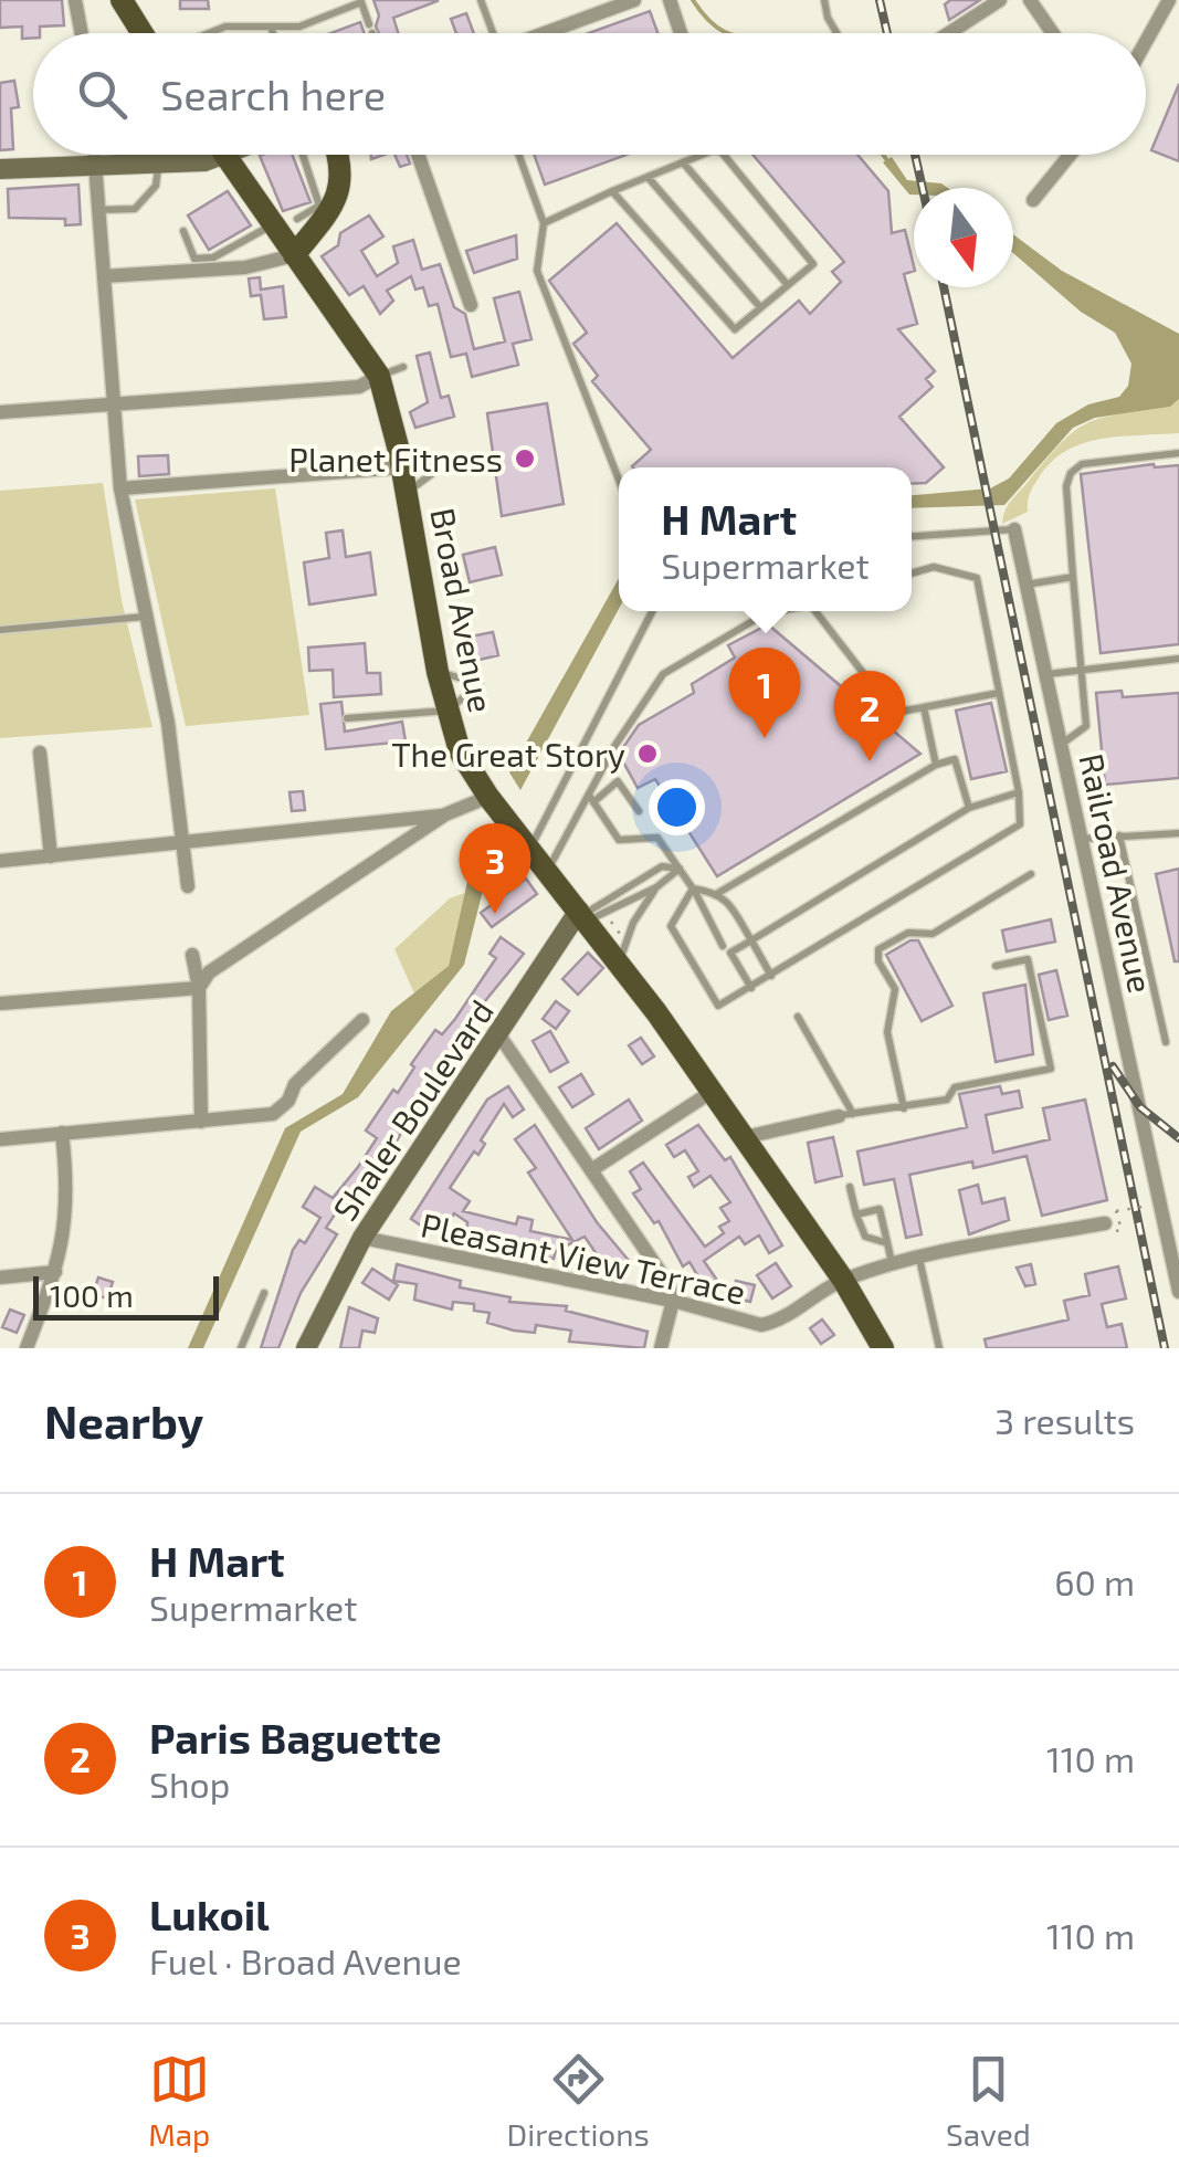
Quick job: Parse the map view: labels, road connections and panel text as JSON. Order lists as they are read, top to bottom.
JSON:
{
  "streets": {
    "main road": ["Broad Avenue"],
    "street": ["Railroad Avenue", "Shaler Boulevard", "Pleasant View Terrace"]
  },
  "crossings": [
    ["Broad Avenue", "Shaler Boulevard"],
    ["Broad Avenue", "Pleasant View Terrace"],
    ["Shaler Boulevard", "Pleasant View Terrace"]
  ],
  "places": ["Planet Fitness", "The Great Story"],
  "scale_bar": "100 m",
  "north": "bottom",
  "page": {
    "search": "Search here",
    "popup": ["H Mart", "Supermarket"],
    "pins": ["1", "2", "3"],
    "scale": "100 m",
    "heading": ["Nearby", "3 results"],
    "list": [
      {
        "mark": "1",
        "name": "H Mart",
        "note": "Supermarket",
        "value": "60 m"
      },
      {
        "mark": "2",
        "name": "Paris Baguette",
        "note": "Shop",
        "value": "110 m"
      },
      {
        "mark": "3",
        "name": "Lukoil",
        "note": "Fuel · Broad Avenue",
        "value": "110 m"
      }
    ],
    "nav": ["Map", "Directions", "Saved"]
  }
}
